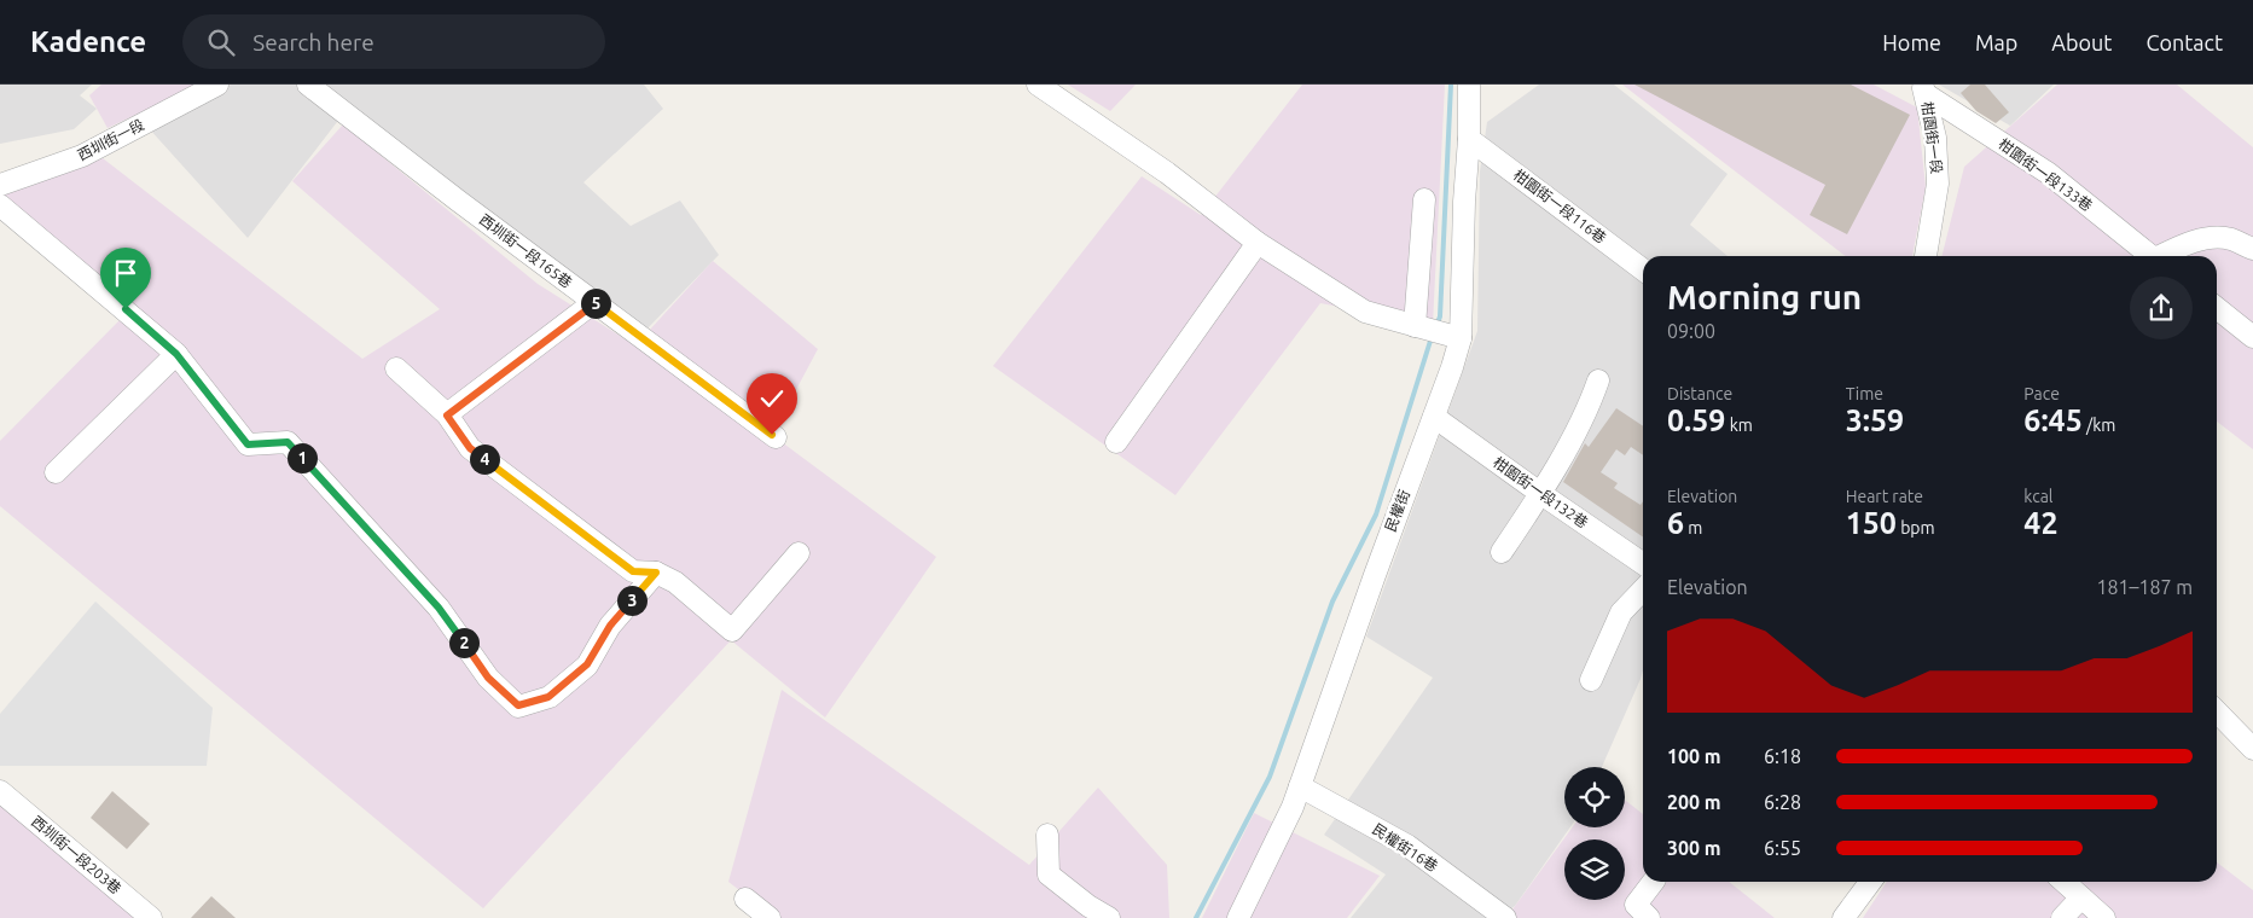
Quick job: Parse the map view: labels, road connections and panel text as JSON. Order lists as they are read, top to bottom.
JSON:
{
  "streets": {
    "street": [
      "柑園街一段",
      "西圳街一段",
      "柑園街一段133巷",
      "柑園街一段116巷",
      "西圳街一段165巷",
      "柑園街一段132巷",
      "民權街",
      "民權街16巷",
      "西圳街一段203巷"
    ]
  },
  "crossings": [
    ["柑園街一段", "柑園街一段133巷"],
    ["柑園街一段116巷", "民權街"],
    ["柑園街一段132巷", "民權街"],
    ["民權街", "民權街16巷"]
  ],
  "page": {
    "header": "Kadence",
    "search": "Search here",
    "nav": [
      "Home",
      "Map",
      "About",
      "Contact"
    ],
    "heading": ["Morning run", "09:00"],
    "pins": [
      "5",
      "1",
      "4",
      "3",
      "2"
    ],
    "stats": [
      ["Distance", "0.59 km"],
      ["Time", "3:59"],
      ["Pace", "6:45 /km"],
      ["Elevation", "6 m"],
      ["Heart rate", "150 bpm"],
      ["kcal", "42"]
    ],
    "chart": ["Elevation", "181–187 m"],
    "list": [
      {
        "name": "100 m",
        "note": "6:18"
      },
      {
        "name": "200 m",
        "note": "6:28"
      },
      {
        "name": "300 m",
        "note": "6:55"
      }
    ]
  }
}
